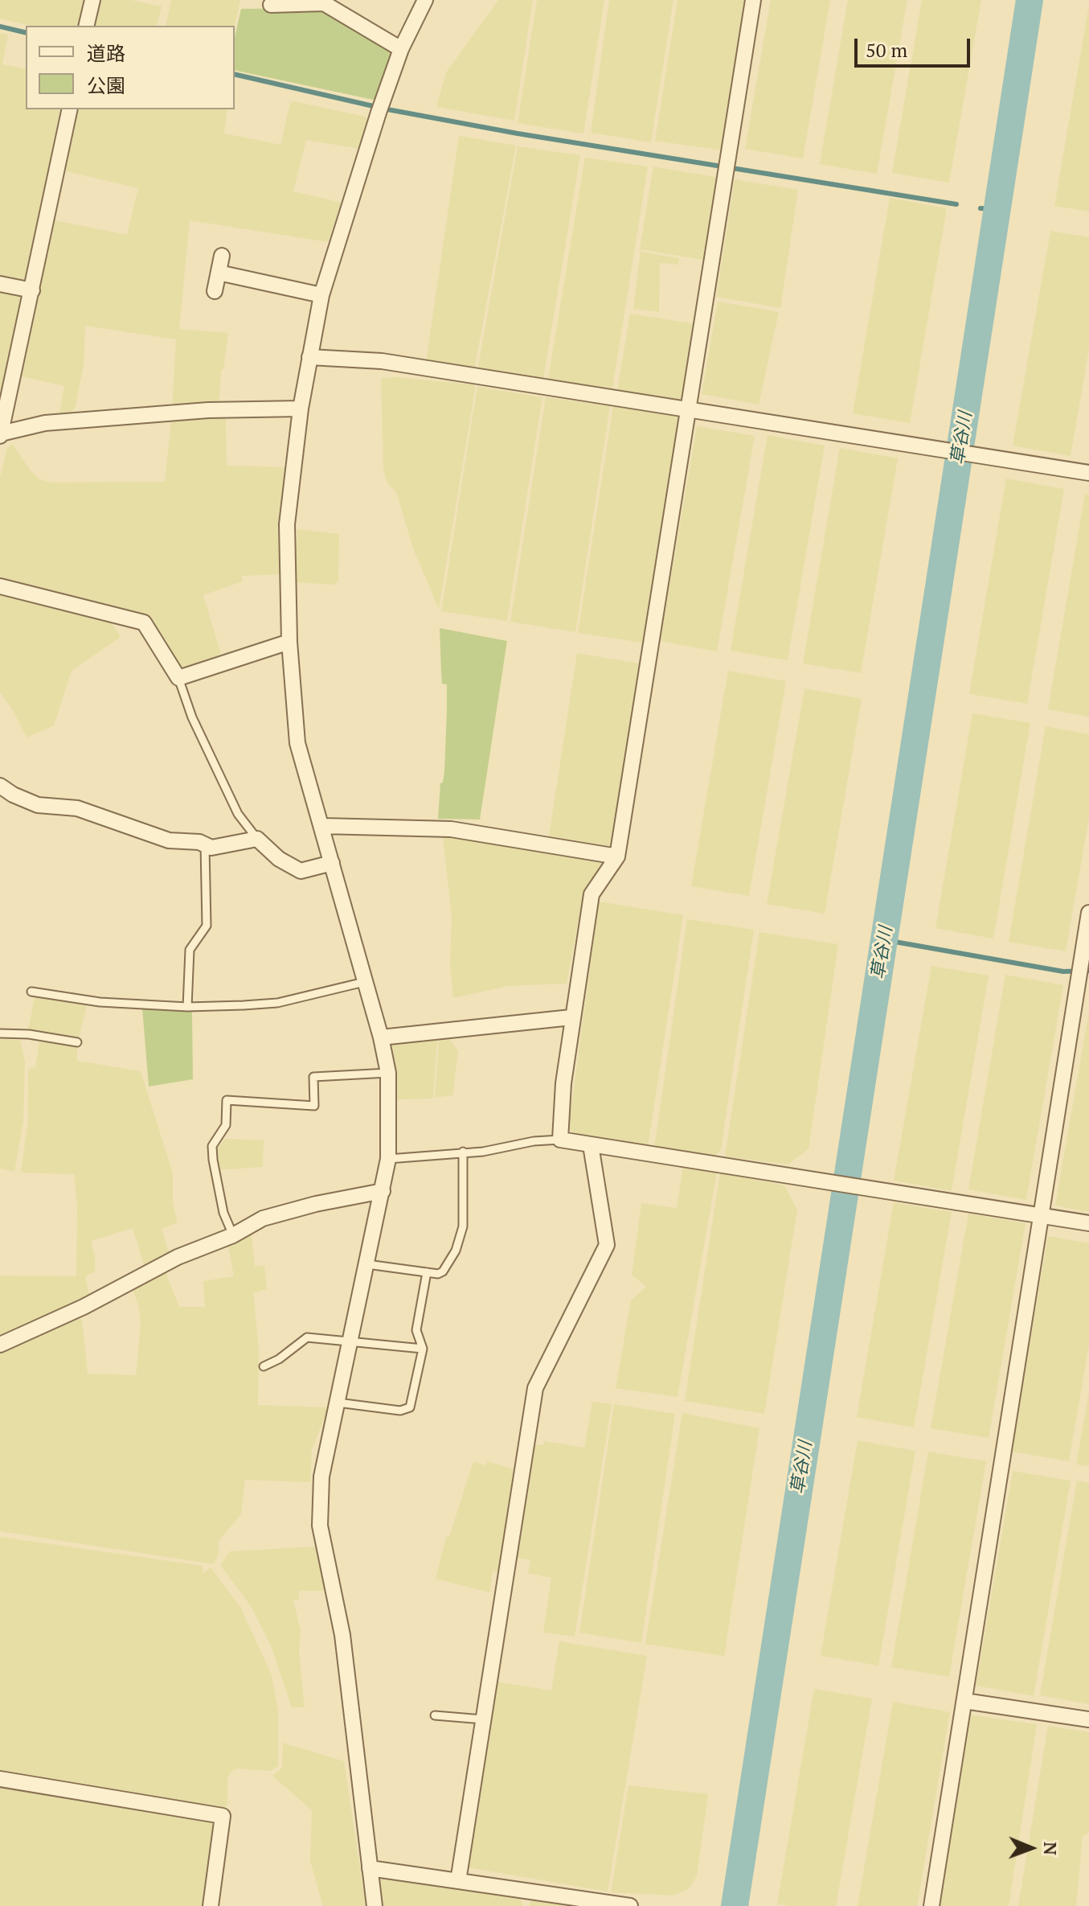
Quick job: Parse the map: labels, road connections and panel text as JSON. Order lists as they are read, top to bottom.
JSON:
{
  "water": ["草谷川"],
  "legend": ["道路", "公園"],
  "scale_bar": "50 m",
  "north": "right"
}
